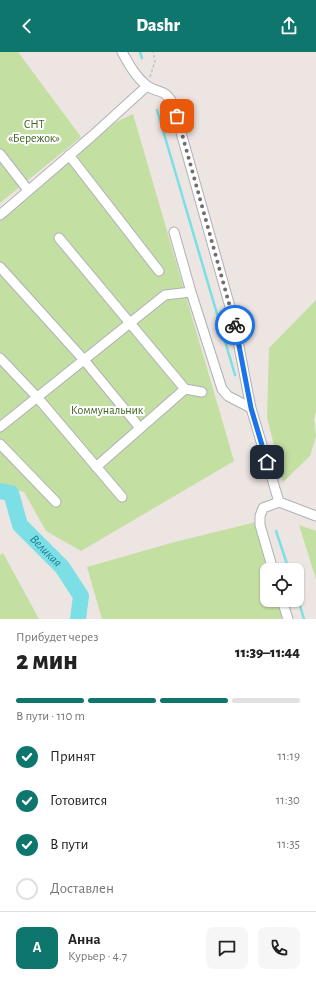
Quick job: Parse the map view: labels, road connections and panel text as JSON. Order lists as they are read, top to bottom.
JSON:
{
  "water": ["Великая"],
  "parks": ["СНТ «Бережок»", "Коммунальник"],
  "page": {
    "header": "Dashr",
    "heading": ["2 мин", "Прибудет через", "11:39–11:44"],
    "panel": ["Анна", "Курьер · 4.7"],
    "bar": "В пути · 110 m",
    "list": [
      ["Принят", "11:19"],
      ["Готовится", "11:30"],
      ["В пути", "11:35"],
      "Доставлен"
    ],
    "round": "А"
  }
}
